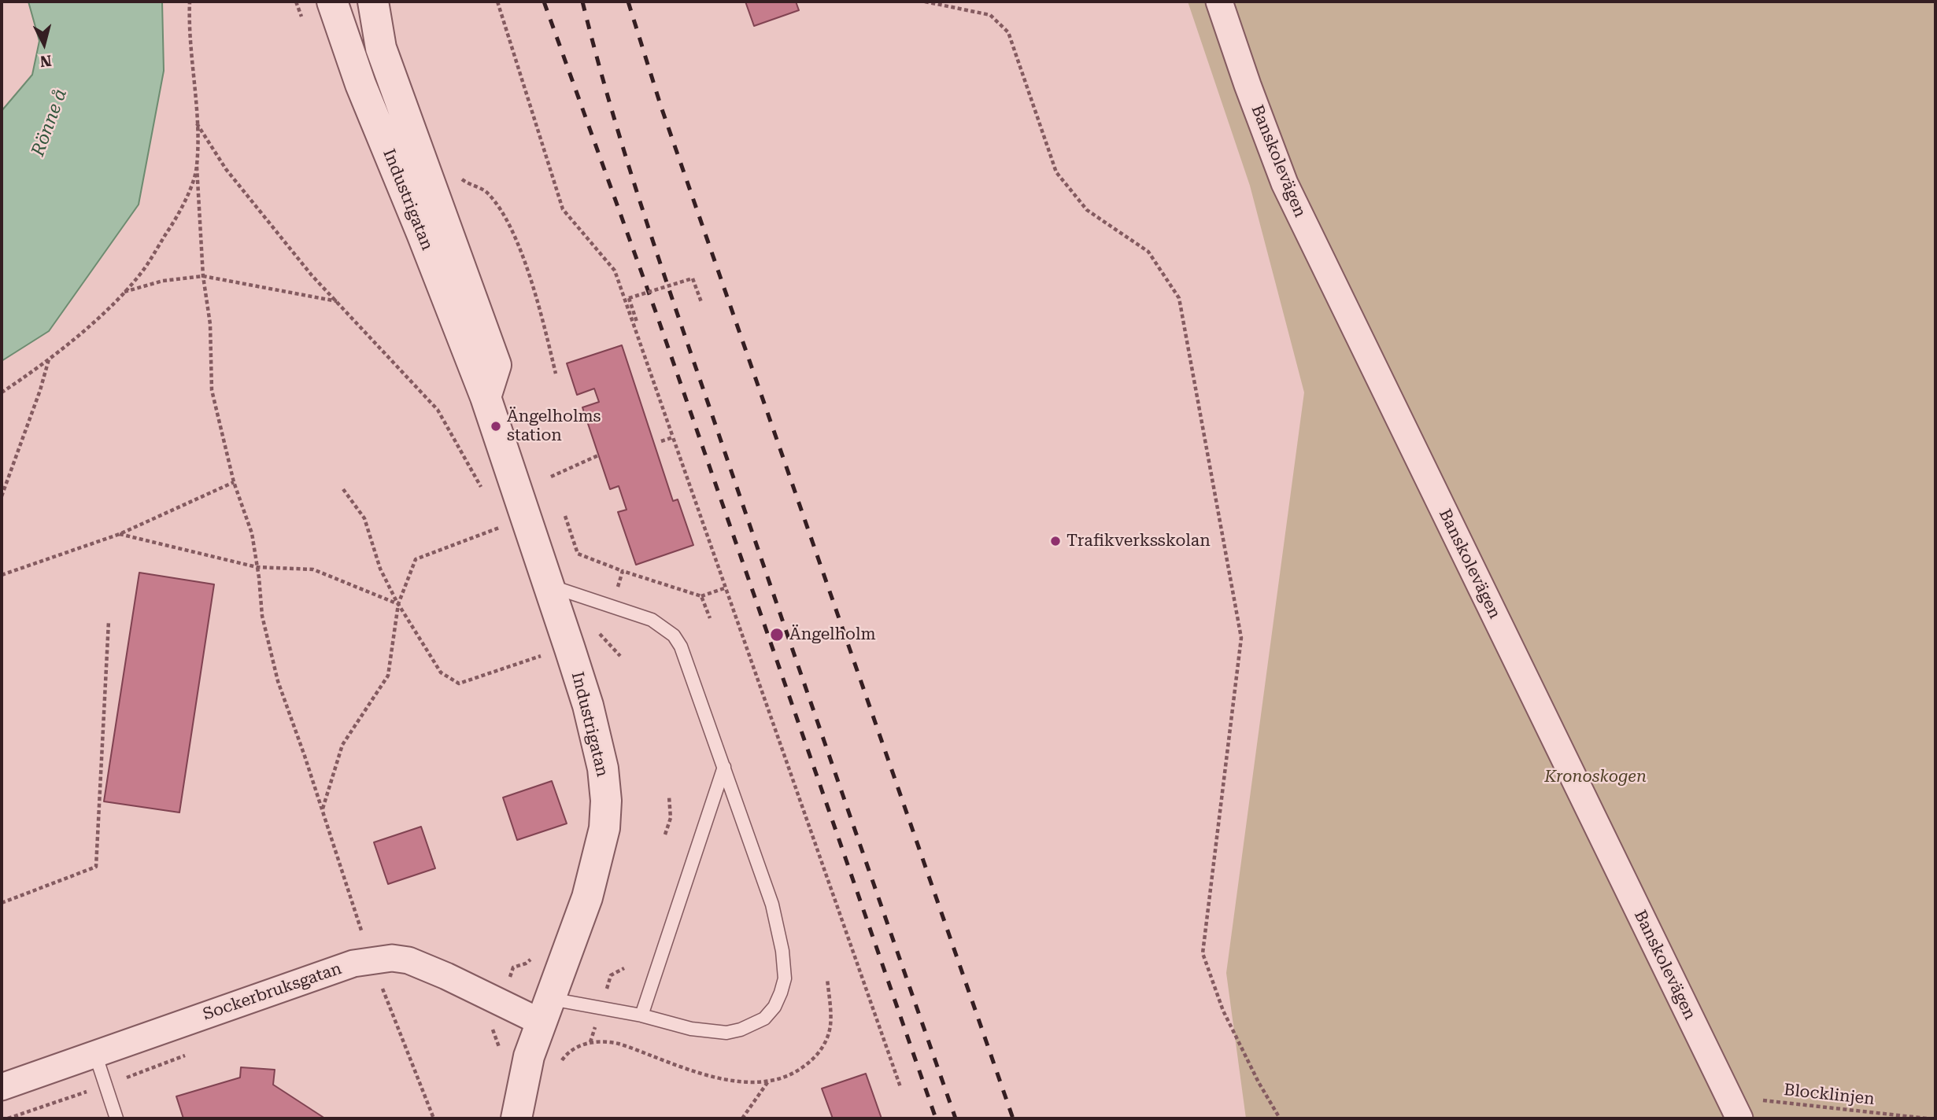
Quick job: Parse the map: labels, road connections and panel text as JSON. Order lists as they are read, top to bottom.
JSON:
{
  "streets": {
    "street": ["Banskolevägen", "Industrigatan", "Sockerbruksgatan"],
    "path": ["Blocklinjen"]
  },
  "crossings": [
    ["Banskolevägen", "Blocklinjen"],
    ["Industrigatan", "Sockerbruksgatan"]
  ],
  "water": ["Rönne å"],
  "parks": ["Kronoskogen"],
  "places": ["Ängelholms station", "Trafikverksskolan", "Ängelholm"],
  "north": "bottom"
}
